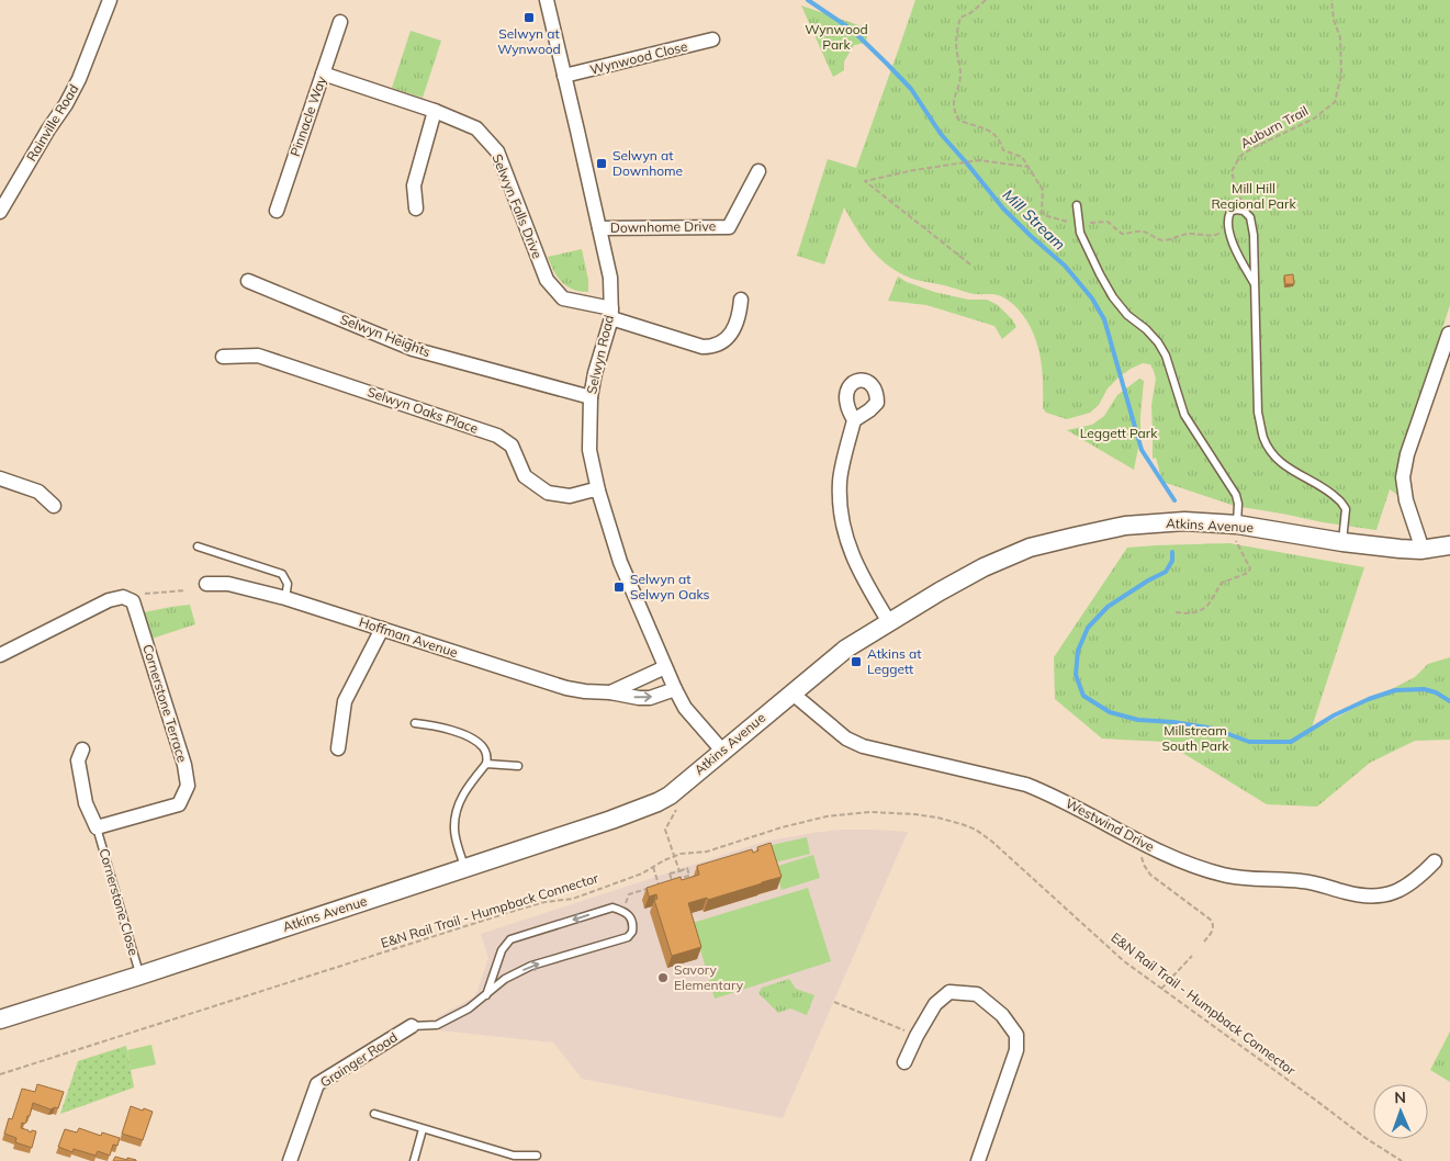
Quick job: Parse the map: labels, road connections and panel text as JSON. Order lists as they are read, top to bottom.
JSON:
{
  "streets": {
    "street": [
      "Wynwood Close",
      "Pinnacle Way",
      "Rainville Road",
      "Selwyn Falls Drive",
      "Downhome Drive",
      "Selwyn Heights",
      "Selwyn Road",
      "Selwyn Oaks Place",
      "Atkins Avenue",
      "Hoffman Avenue",
      "Cornerstone Terrace",
      "Westwind Drive",
      "Cornerstone Close",
      "Grainger Road"
    ],
    "path": ["Auburn Trail", "E&N Rail Trail - Humpback Connector"]
  },
  "crossings": [
    ["Wynwood Close", "Selwyn Road"],
    ["Pinnacle Way", "Selwyn Falls Drive"],
    ["Selwyn Falls Drive", "Selwyn Road"],
    ["Downhome Drive", "Selwyn Road"],
    ["Selwyn Heights", "Selwyn Road"],
    ["Selwyn Road", "Selwyn Oaks Place"],
    ["Selwyn Road", "Atkins Avenue"],
    ["Selwyn Road", "Hoffman Avenue"],
    ["Atkins Avenue", "Westwind Drive"],
    ["Atkins Avenue", "Cornerstone Close"],
    ["Cornerstone Terrace", "Cornerstone Close"]
  ],
  "water": ["Mill Stream"],
  "parks": [
    "Wynwood Park",
    "Mill Hill Regional Park",
    "Leggett Park",
    "Millstream South Park"
  ],
  "places": {
    "transit": [
      "Selwyn at Wynwood",
      "Selwyn at Downhome",
      "Selwyn at Selwyn Oaks",
      "Atkins at Leggett"
    ],
    "other": ["Savory Elementary"]
  },
  "north": "top"
}
